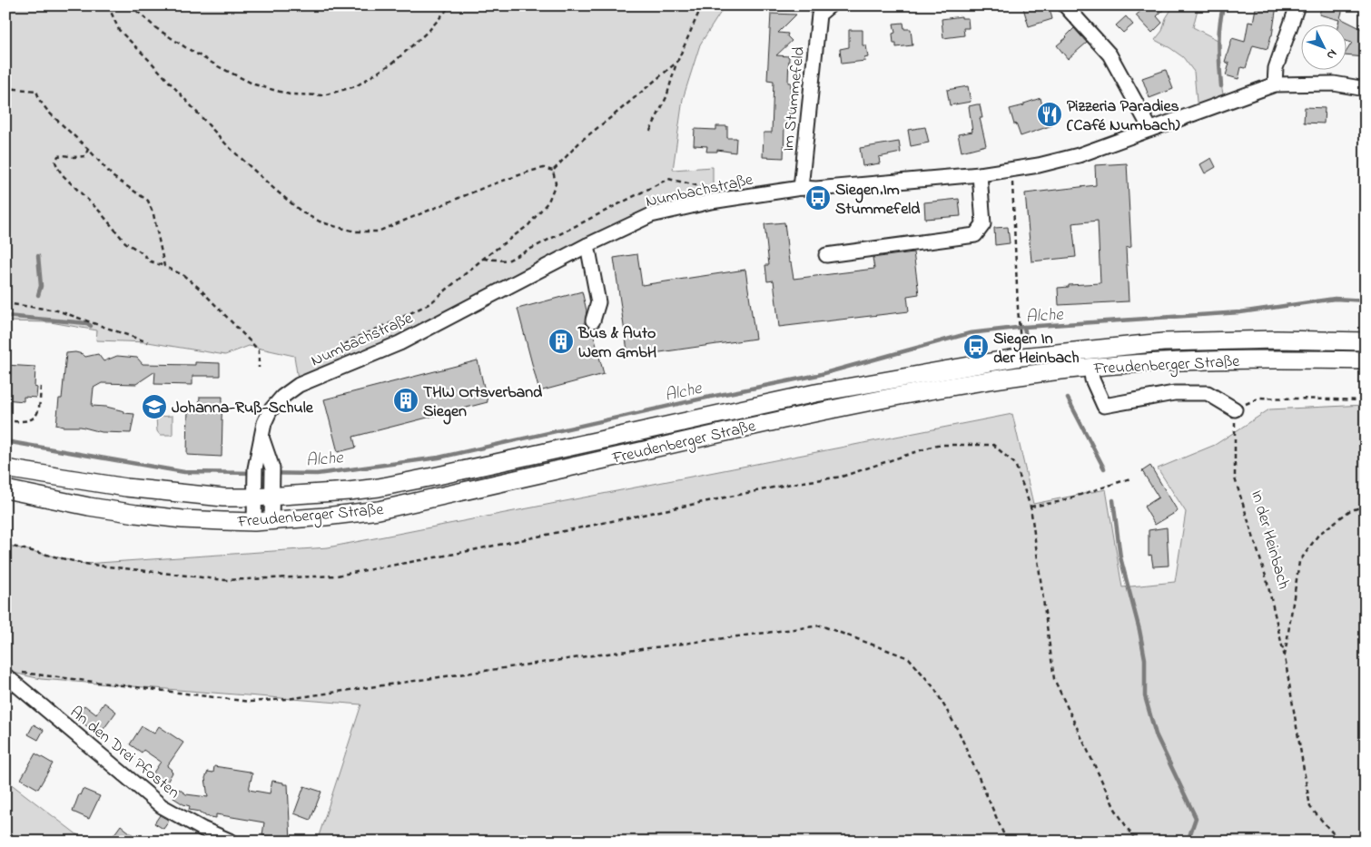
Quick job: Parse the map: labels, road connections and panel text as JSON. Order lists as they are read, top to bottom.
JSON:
{
  "streets": {
    "main road": ["Freudenberger Straße"],
    "street": ["Im Stummefeld", "Numbachstraße", "An den Drei Pfosten"],
    "path": ["In der Heinbach"]
  },
  "crossings": [
    ["Im Stummefeld", "Numbachstraße"],
    ["Numbachstraße", "Freudenberger Straße"]
  ],
  "water": ["Alche"],
  "places": {
    "restaurant": ["Pizzeria Paradies (Café Numbach)"],
    "bus stop": ["Siegen Im Stummefeld", "Siegen In der Heinbach"],
    "building": ["Bus & Auto Wern GmbH", "THW Ortsverband Siegen"],
    "school or university": ["Johanna-Ruß-Schule"]
  },
  "north": "bottom right"
}
